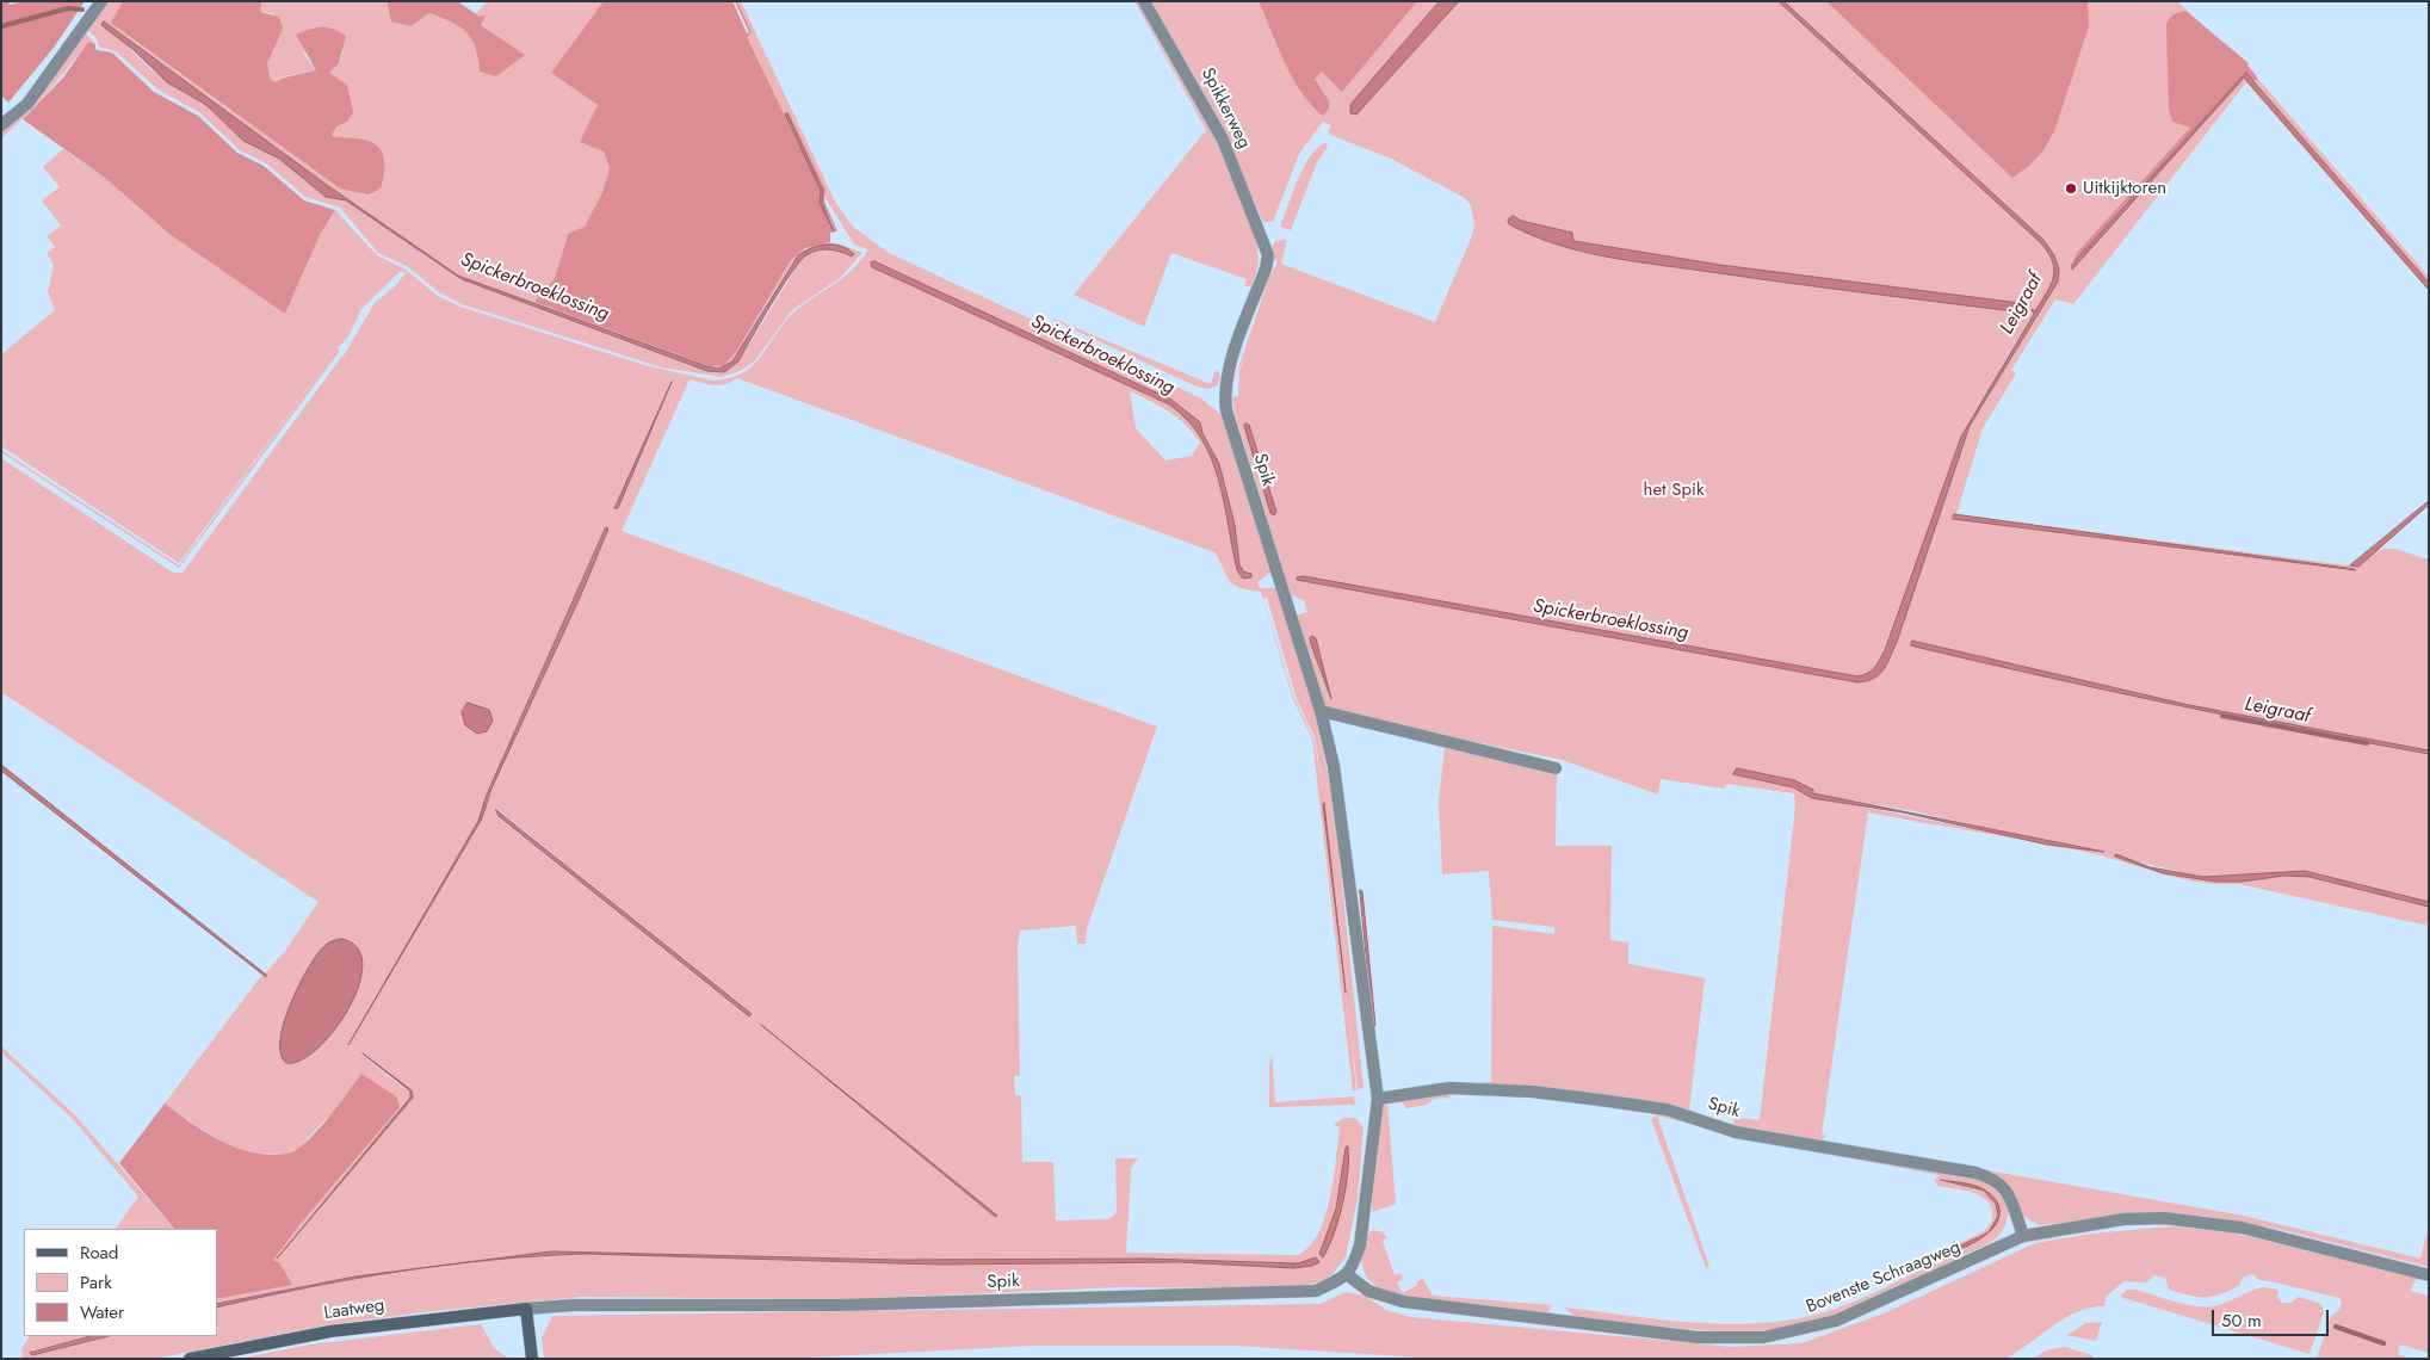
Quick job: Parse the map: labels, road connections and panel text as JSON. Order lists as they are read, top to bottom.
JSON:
{
  "streets": {
    "street": [
      "Spikkerweg",
      "Spik",
      "Bovenste Schraagweg",
      "Laatweg"
    ]
  },
  "crossings": [
    ["Spikkerweg", "Spik"],
    ["Spik", "Bovenste Schraagweg"],
    ["Spik", "Laatweg"]
  ],
  "water": ["Spickerbroeklossing", "Leigraaf"],
  "parks": ["het Spik"],
  "places": ["Uitkijktoren"],
  "legend": ["Road", "Park", "Water"],
  "scale_bar": "50 m"
}
